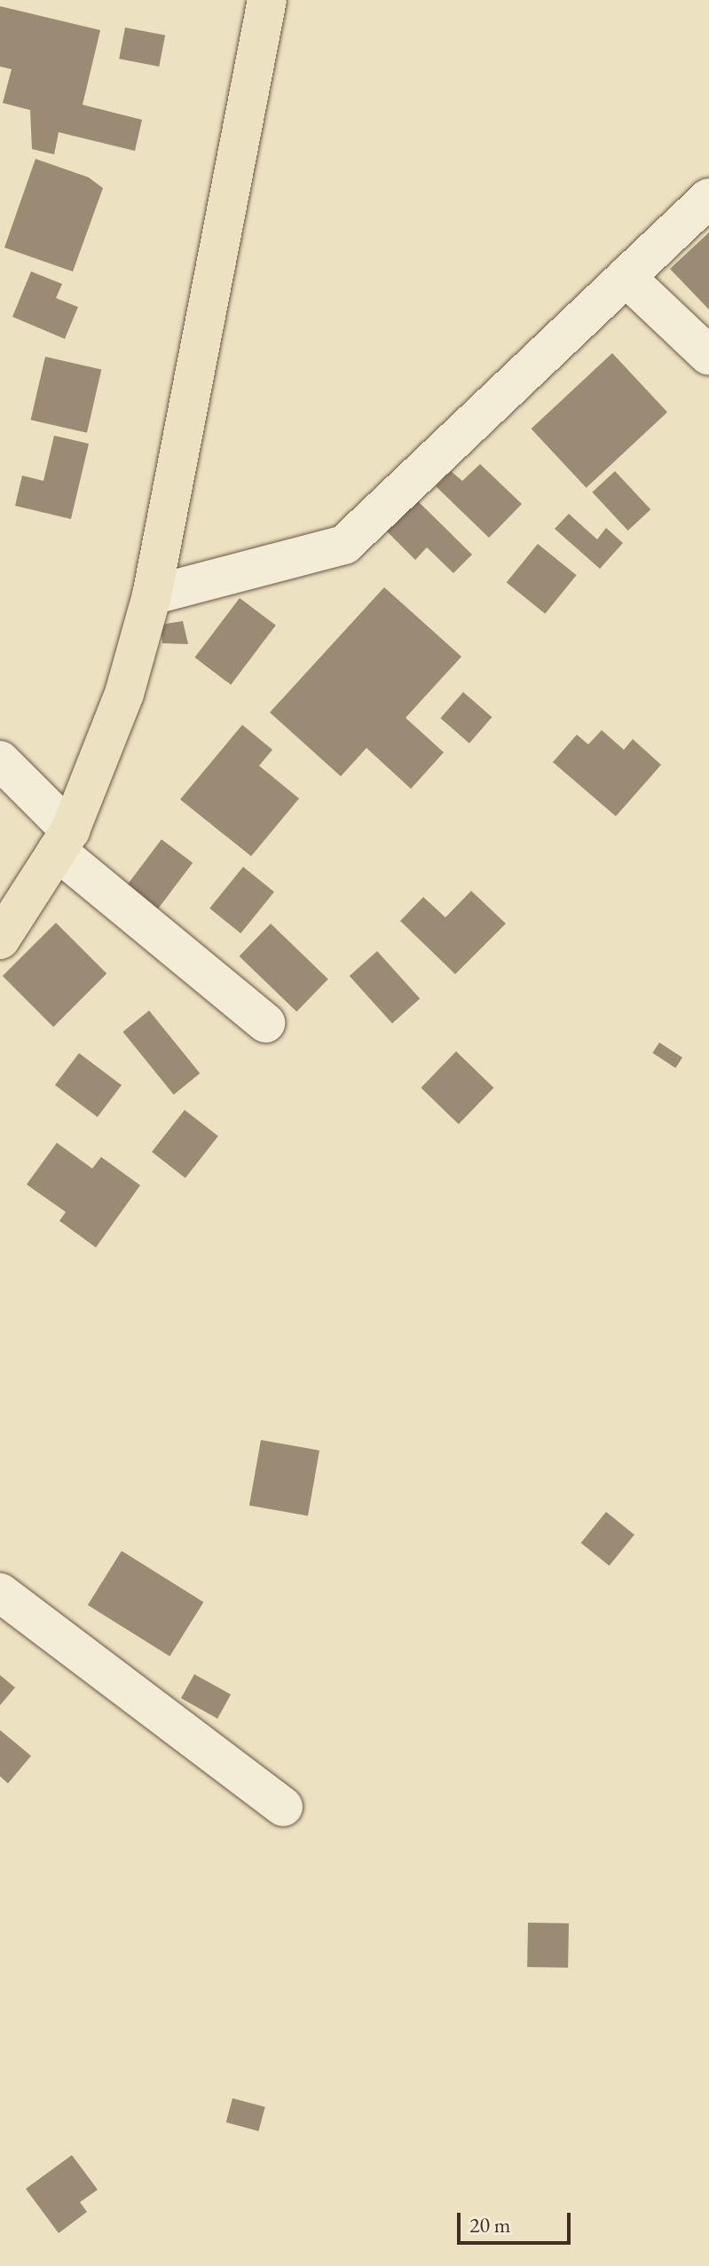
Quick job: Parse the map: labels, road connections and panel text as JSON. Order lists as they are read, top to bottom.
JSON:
{
  "scale_bar": "20 m"
}
